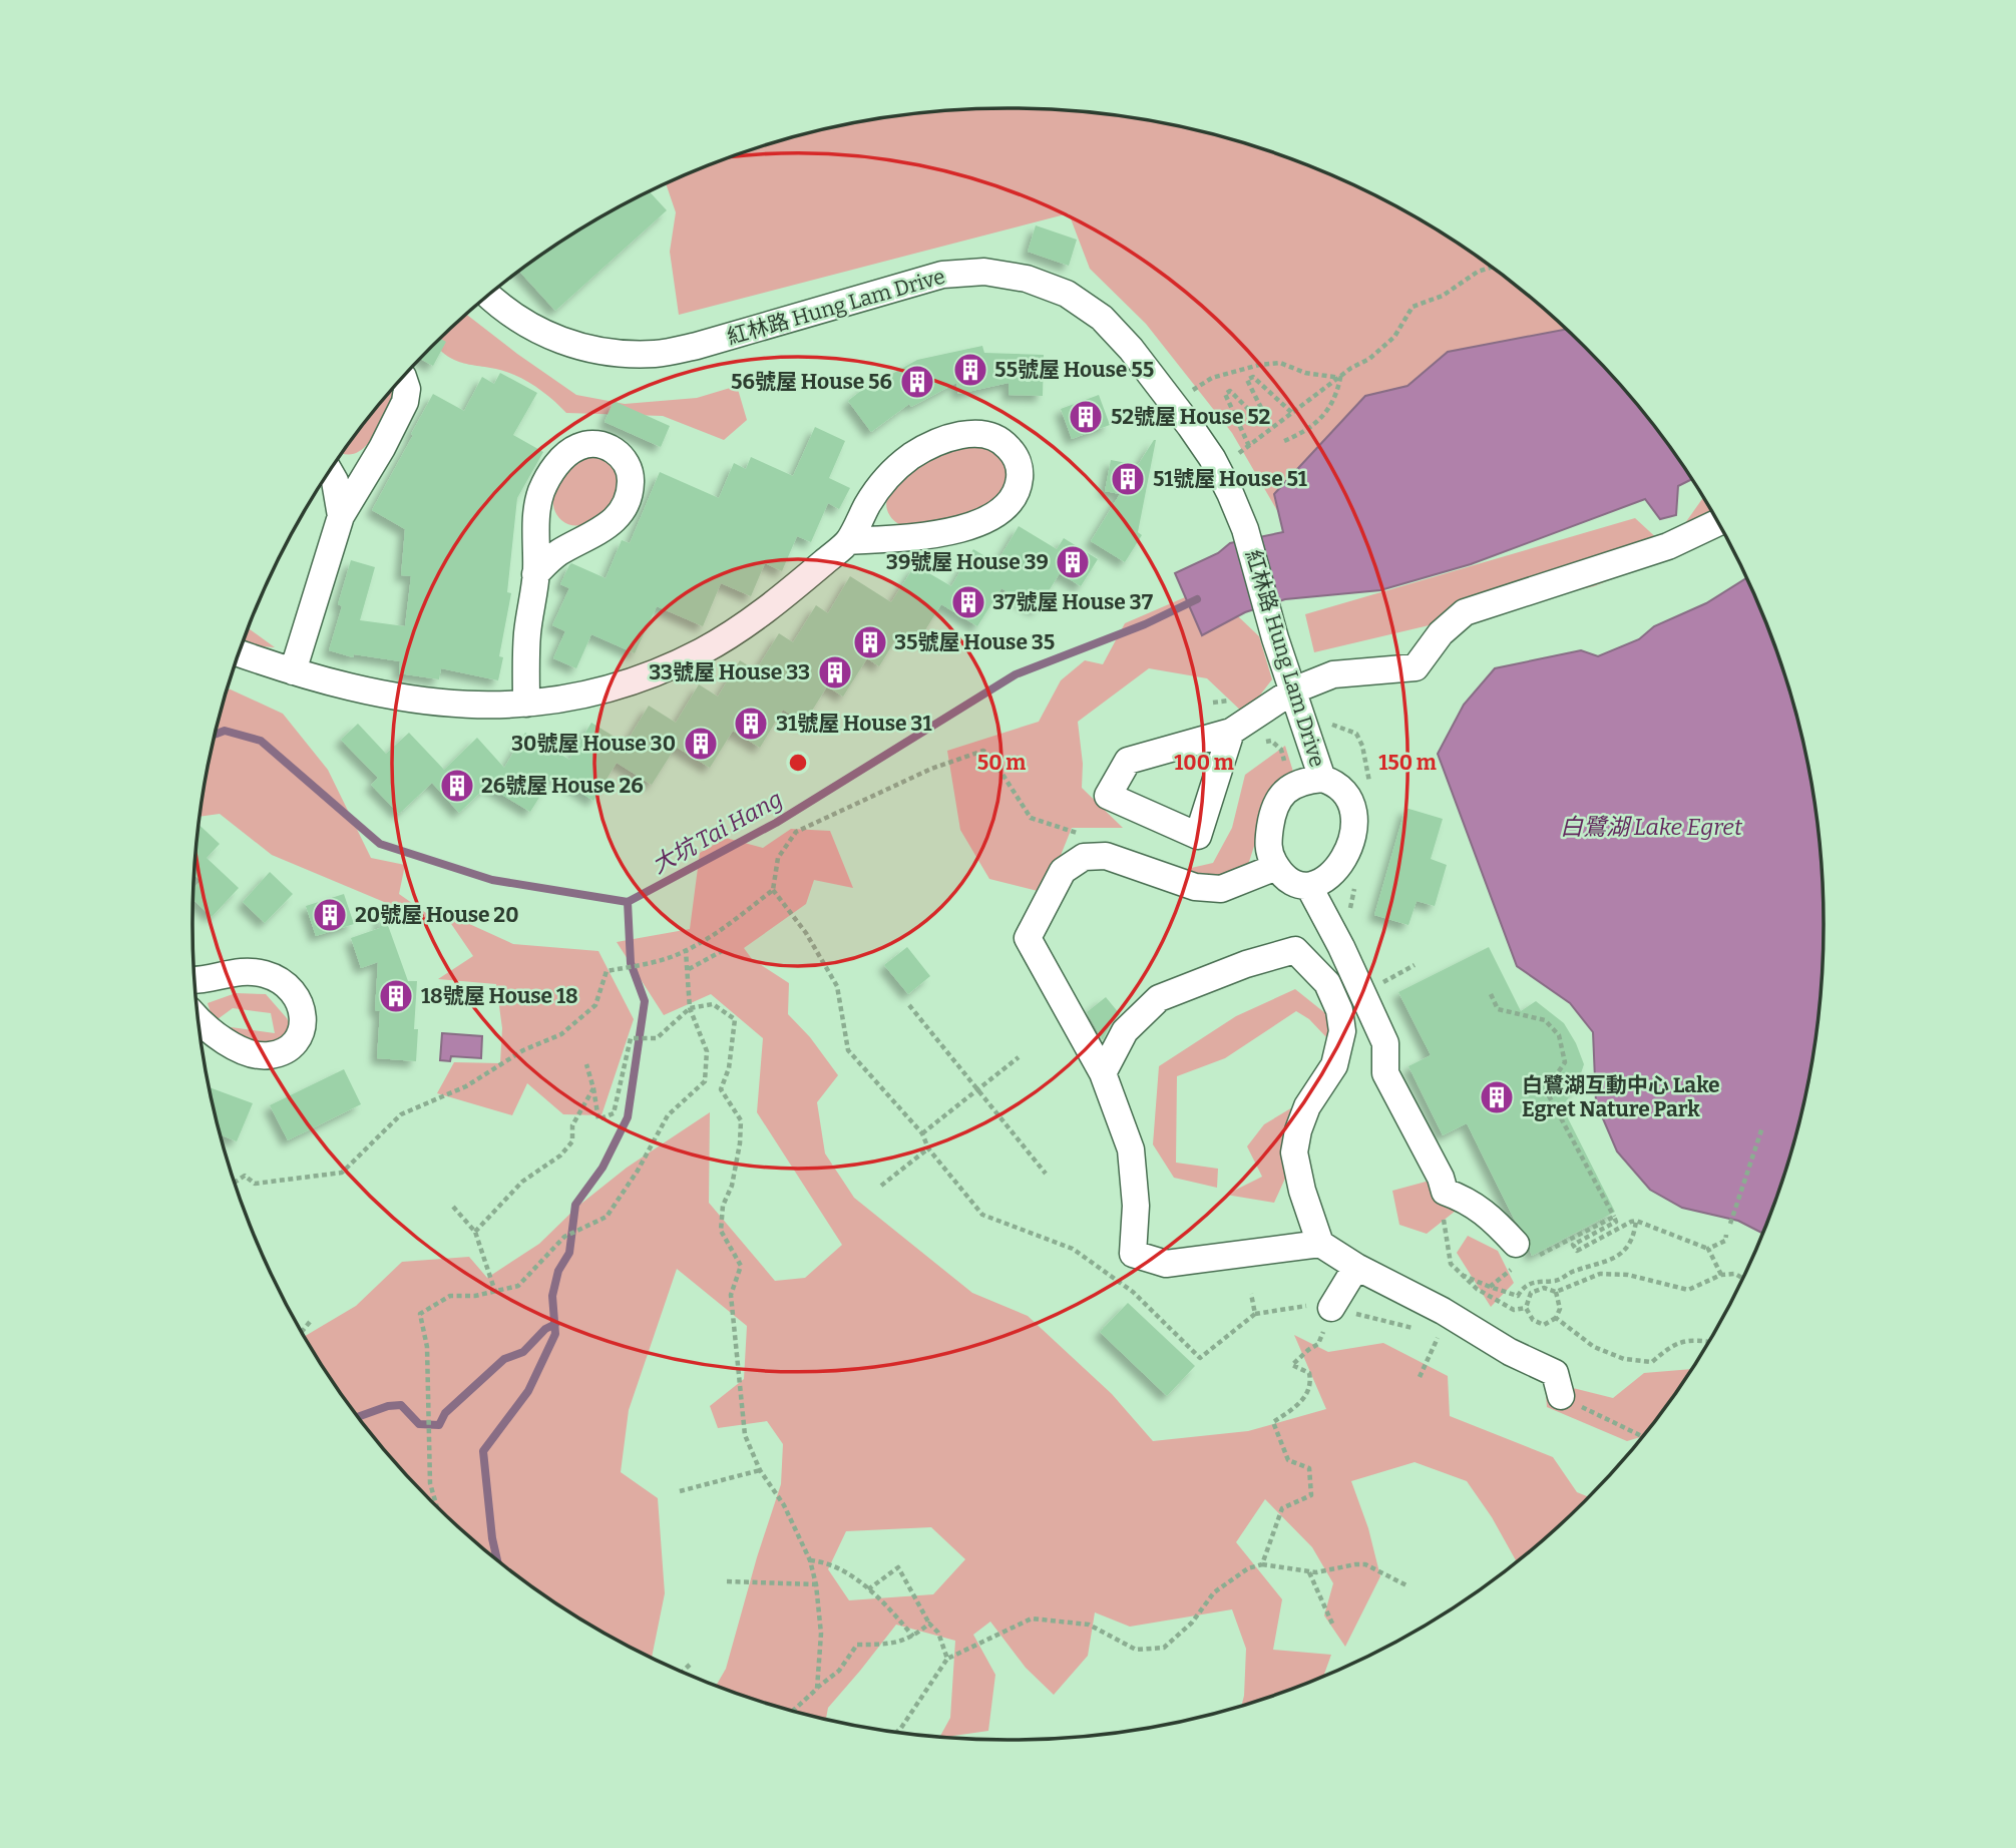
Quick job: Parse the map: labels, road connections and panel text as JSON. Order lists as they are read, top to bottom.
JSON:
{
  "streets": {
    "street": ["紅林路 Hung Lam Drive"]
  },
  "water": ["白鷺湖 Lake Egret", "大坑 Tai Hang"],
  "places": {
    "building": [
      "55號屋 House 55",
      "56號屋 House 56",
      "52號屋 House 52",
      "51號屋 House 51",
      "39號屋 House 39",
      "37號屋 House 37",
      "35號屋 House 35",
      "33號屋 House 33",
      "31號屋 House 31",
      "30號屋 House 30",
      "26號屋 House 26",
      "20號屋 House 20",
      "18號屋 House 18",
      "白鷺湖互動中心 Lake Egret Nature Park"
    ]
  },
  "rings": ["50 m", "100 m", "150 m"]
}
